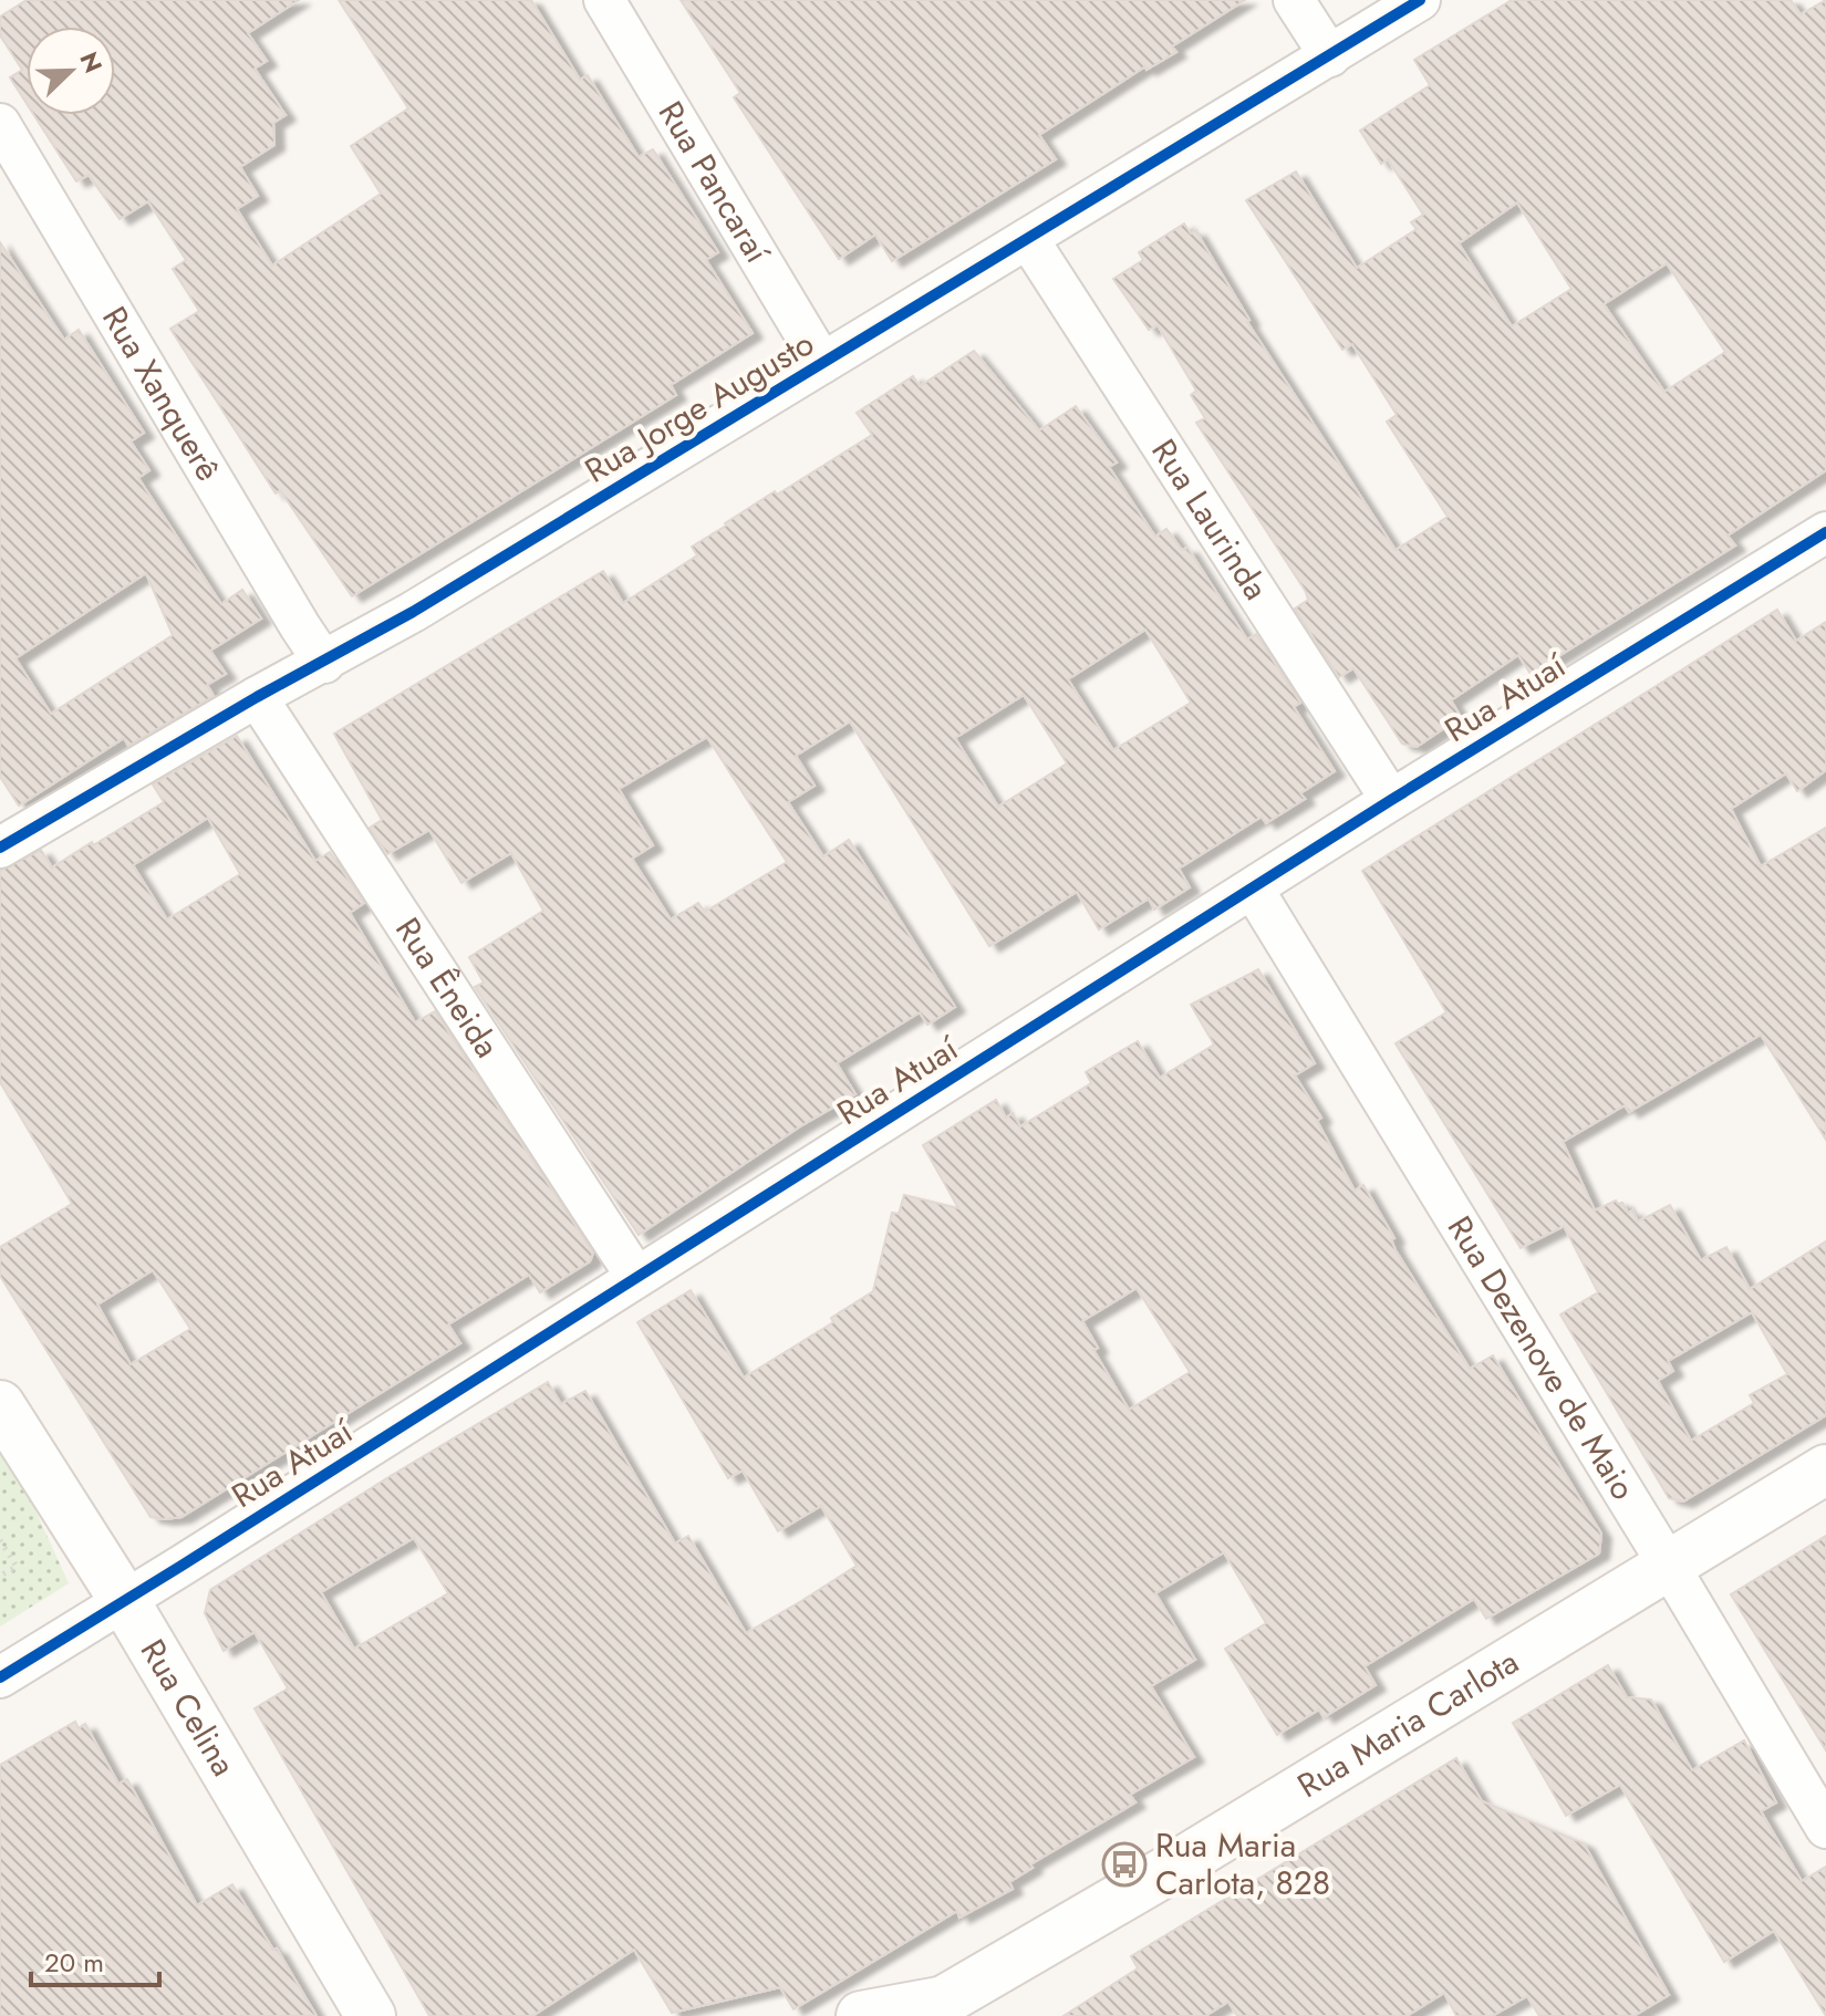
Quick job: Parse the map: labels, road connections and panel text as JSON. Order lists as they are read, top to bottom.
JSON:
{
  "streets": {
    "street": [
      "Rua Pancaraí",
      "Rua Xanquerê",
      "Rua Jorge Augusto",
      "Rua Laurinda",
      "Rua Atuaí",
      "Rua Êneida",
      "Rua Dezenove de Maio",
      "Rua Celina",
      "Rua Maria Carlota"
    ]
  },
  "crossings": [
    ["Rua Pancaraí", "Rua Jorge Augusto"],
    ["Rua Xanquerê", "Rua Jorge Augusto"],
    ["Rua Jorge Augusto", "Rua Laurinda"],
    ["Rua Jorge Augusto", "Rua Êneida"],
    ["Rua Laurinda", "Rua Atuaí"],
    ["Rua Atuaí", "Rua Êneida"],
    ["Rua Atuaí", "Rua Dezenove de Maio"],
    ["Rua Atuaí", "Rua Celina"],
    ["Rua Dezenove de Maio", "Rua Maria Carlota"]
  ],
  "places": {
    "bus stop": ["Rua Maria Carlota, 828"]
  },
  "scale_bar": "20 m",
  "north": "top right"
}
